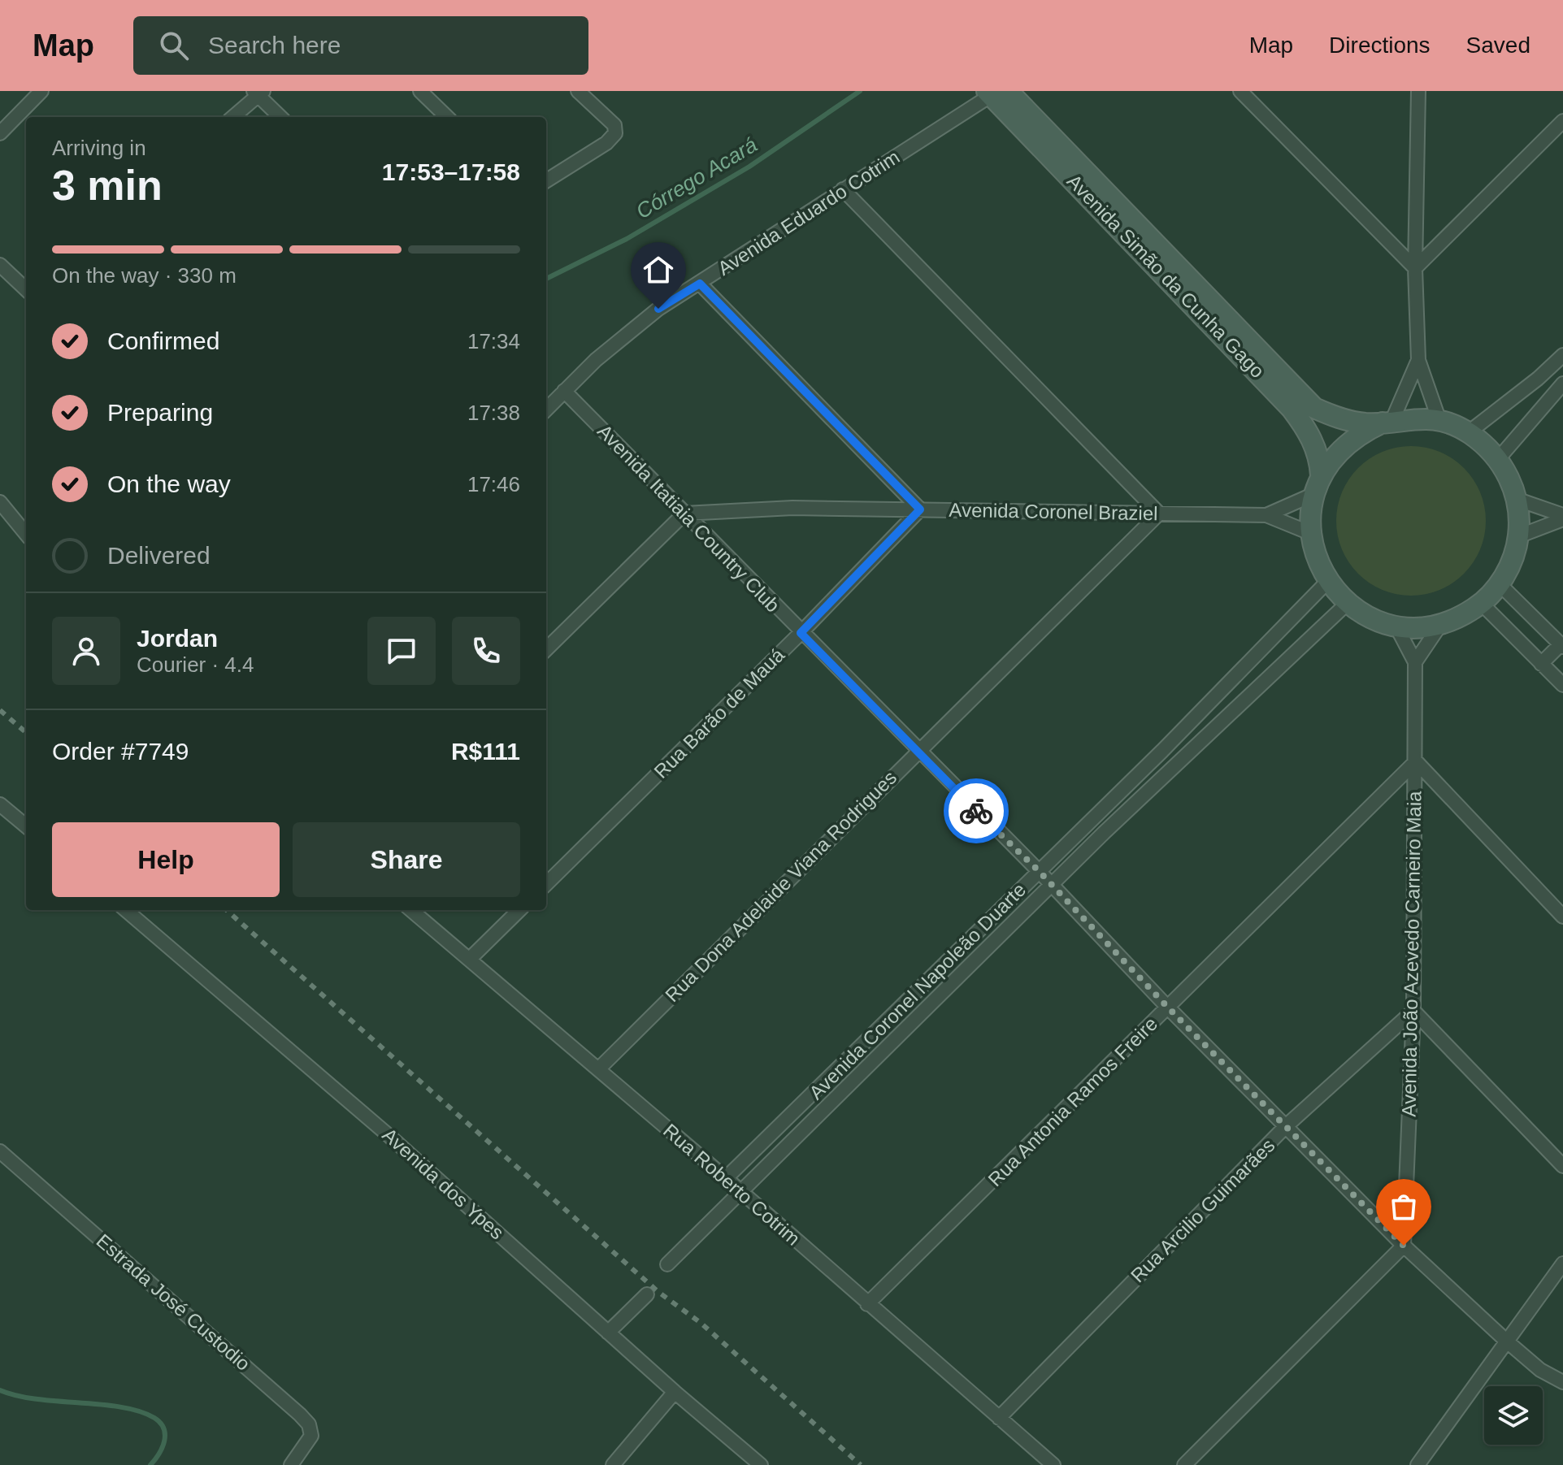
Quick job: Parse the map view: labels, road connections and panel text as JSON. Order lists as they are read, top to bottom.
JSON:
{
  "streets": {
    "street": [
      "Avenida Eduardo Cotrim",
      "Avenida Simão da Cunha Gago",
      "Avenida Coronel Braziel",
      "Avenida Itatiaia Country Club",
      "Rua Barão de Mauá",
      "Rua Dona Adelaide Viana Rodrigues",
      "Avenida João Azevedo Carneiro Maia",
      "Avenida Coronel Napoleão Duarte",
      "Rua Antonia Ramos Freire",
      "Avenida dos Ypes",
      "Rua Roberto Cotrim",
      "Rua Arcilio Guimarães",
      "Estrada José Custodio"
    ]
  },
  "crossings": [
    ["Avenida Eduardo Cotrim", "Avenida Simão da Cunha Gago"],
    ["Avenida Eduardo Cotrim", "Avenida Itatiaia Country Club"],
    ["Avenida Simão da Cunha Gago", "Avenida Coronel Braziel"],
    ["Avenida Simão da Cunha Gago", "Avenida João Azevedo Carneiro Maia"],
    ["Avenida Simão da Cunha Gago", "Avenida Coronel Napoleão Duarte"],
    ["Avenida Coronel Braziel", "Avenida Itatiaia Country Club"],
    ["Avenida Coronel Braziel", "Rua Barão de Mauá"],
    ["Avenida Coronel Braziel", "Rua Dona Adelaide Viana Rodrigues"],
    ["Avenida Coronel Braziel", "Avenida João Azevedo Carneiro Maia"],
    ["Avenida Coronel Braziel", "Avenida Coronel Napoleão Duarte"],
    ["Avenida Itatiaia Country Club", "Rua Barão de Mauá"],
    ["Avenida Itatiaia Country Club", "Rua Dona Adelaide Viana Rodrigues"],
    ["Avenida Itatiaia Country Club", "Avenida João Azevedo Carneiro Maia"],
    ["Avenida Itatiaia Country Club", "Avenida Coronel Napoleão Duarte"],
    ["Avenida Itatiaia Country Club", "Rua Antonia Ramos Freire"],
    ["Avenida Itatiaia Country Club", "Rua Arcilio Guimarães"],
    ["Rua Dona Adelaide Viana Rodrigues", "Rua Roberto Cotrim"],
    ["Avenida João Azevedo Carneiro Maia", "Avenida Coronel Napoleão Duarte"],
    ["Avenida João Azevedo Carneiro Maia", "Rua Antonia Ramos Freire"],
    ["Avenida João Azevedo Carneiro Maia", "Rua Arcilio Guimarães"],
    ["Avenida Coronel Napoleão Duarte", "Rua Roberto Cotrim"],
    ["Rua Antonia Ramos Freire", "Rua Roberto Cotrim"],
    ["Rua Roberto Cotrim", "Rua Arcilio Guimarães"]
  ],
  "water": ["Córrego Acará"],
  "page": {
    "header": "Map",
    "search": "Search here",
    "nav": ["Map", "Directions", "Saved"],
    "heading": ["3 min", "Arriving in", "17:53–17:58"],
    "panel": [
      "Jordan",
      "Courier · 4.4",
      "Order #7749",
      "R$111"
    ],
    "bar": "On the way · 330 m",
    "list": [
      ["Confirmed", "17:34"],
      ["Preparing", "17:38"],
      ["On the way", "17:46"],
      "Delivered"
    ],
    "buttons": ["Help", "Share"]
  }
}
